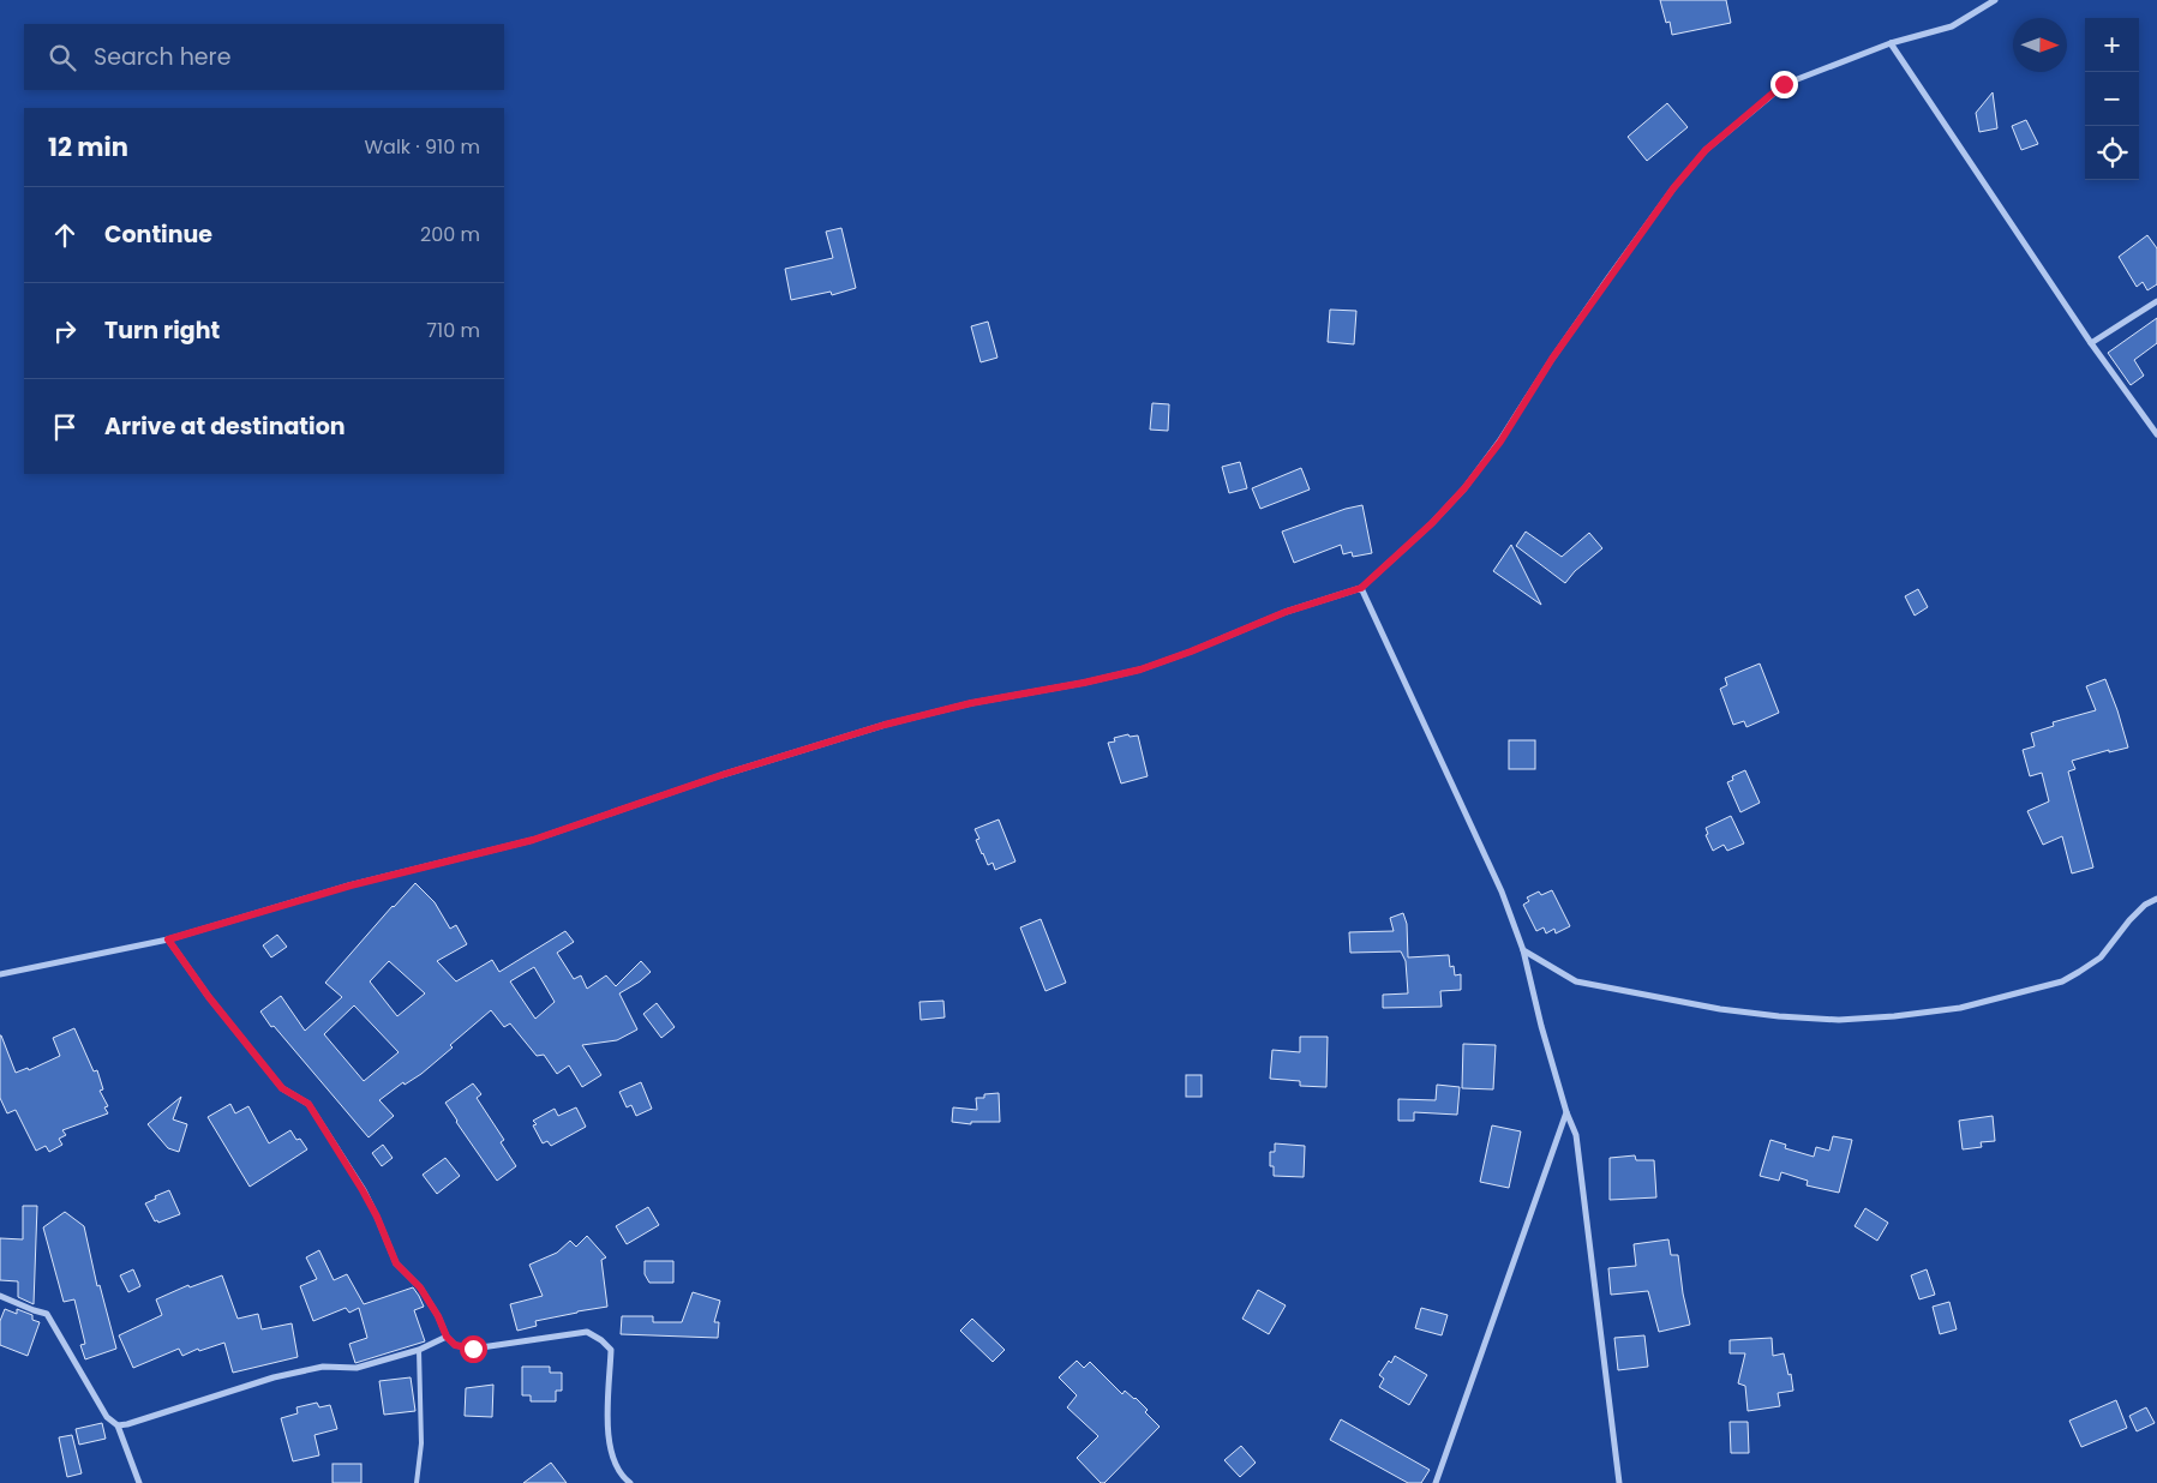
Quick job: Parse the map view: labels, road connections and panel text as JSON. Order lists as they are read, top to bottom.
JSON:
{
  "north": "right",
  "page": {
    "map_buttons": ["+", "−"],
    "search": "Search here",
    "heading": ["12 min", "Walk · 910 m"],
    "list": [
      ["Continue", "200 m"],
      ["Turn right", "710 m"],
      "Arrive at destination"
    ]
  }
}
